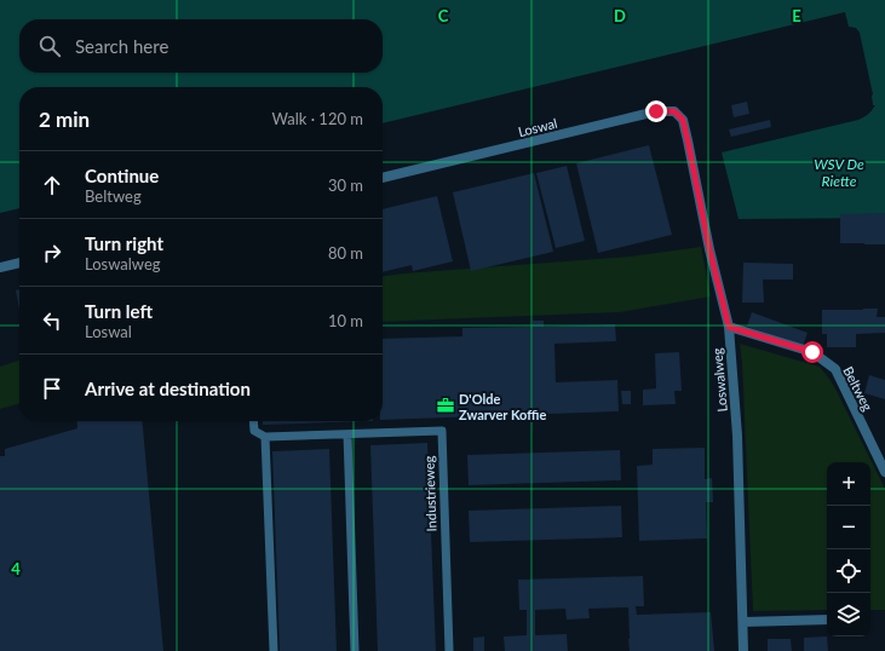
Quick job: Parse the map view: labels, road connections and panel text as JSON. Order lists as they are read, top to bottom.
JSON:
{
  "streets": {
    "street": ["Loswal", "Loswalweg", "Beltweg"],
    "lane": ["Industrieweg"]
  },
  "crossings": [
    ["Loswal", "Loswalweg"],
    ["Loswalweg", "Beltweg"]
  ],
  "water": ["WSV De Riette"],
  "places": {
    "office": ["D'Olde Zwarver Koffie"]
  },
  "page": {
    "search": "Search here",
    "heading": ["2 min", "Walk · 120 m"],
    "list": [
      ["Continue", "Beltweg", "30 m"],
      ["Turn right", "Loswalweg", "80 m"],
      ["Turn left", "Loswal", "10 m"],
      "Arrive at destination"
    ],
    "map_buttons": ["+", "−"]
  },
  "grid": {
    "columns": ["C", "D", "E"],
    "rows": ["4"]
  }
}
